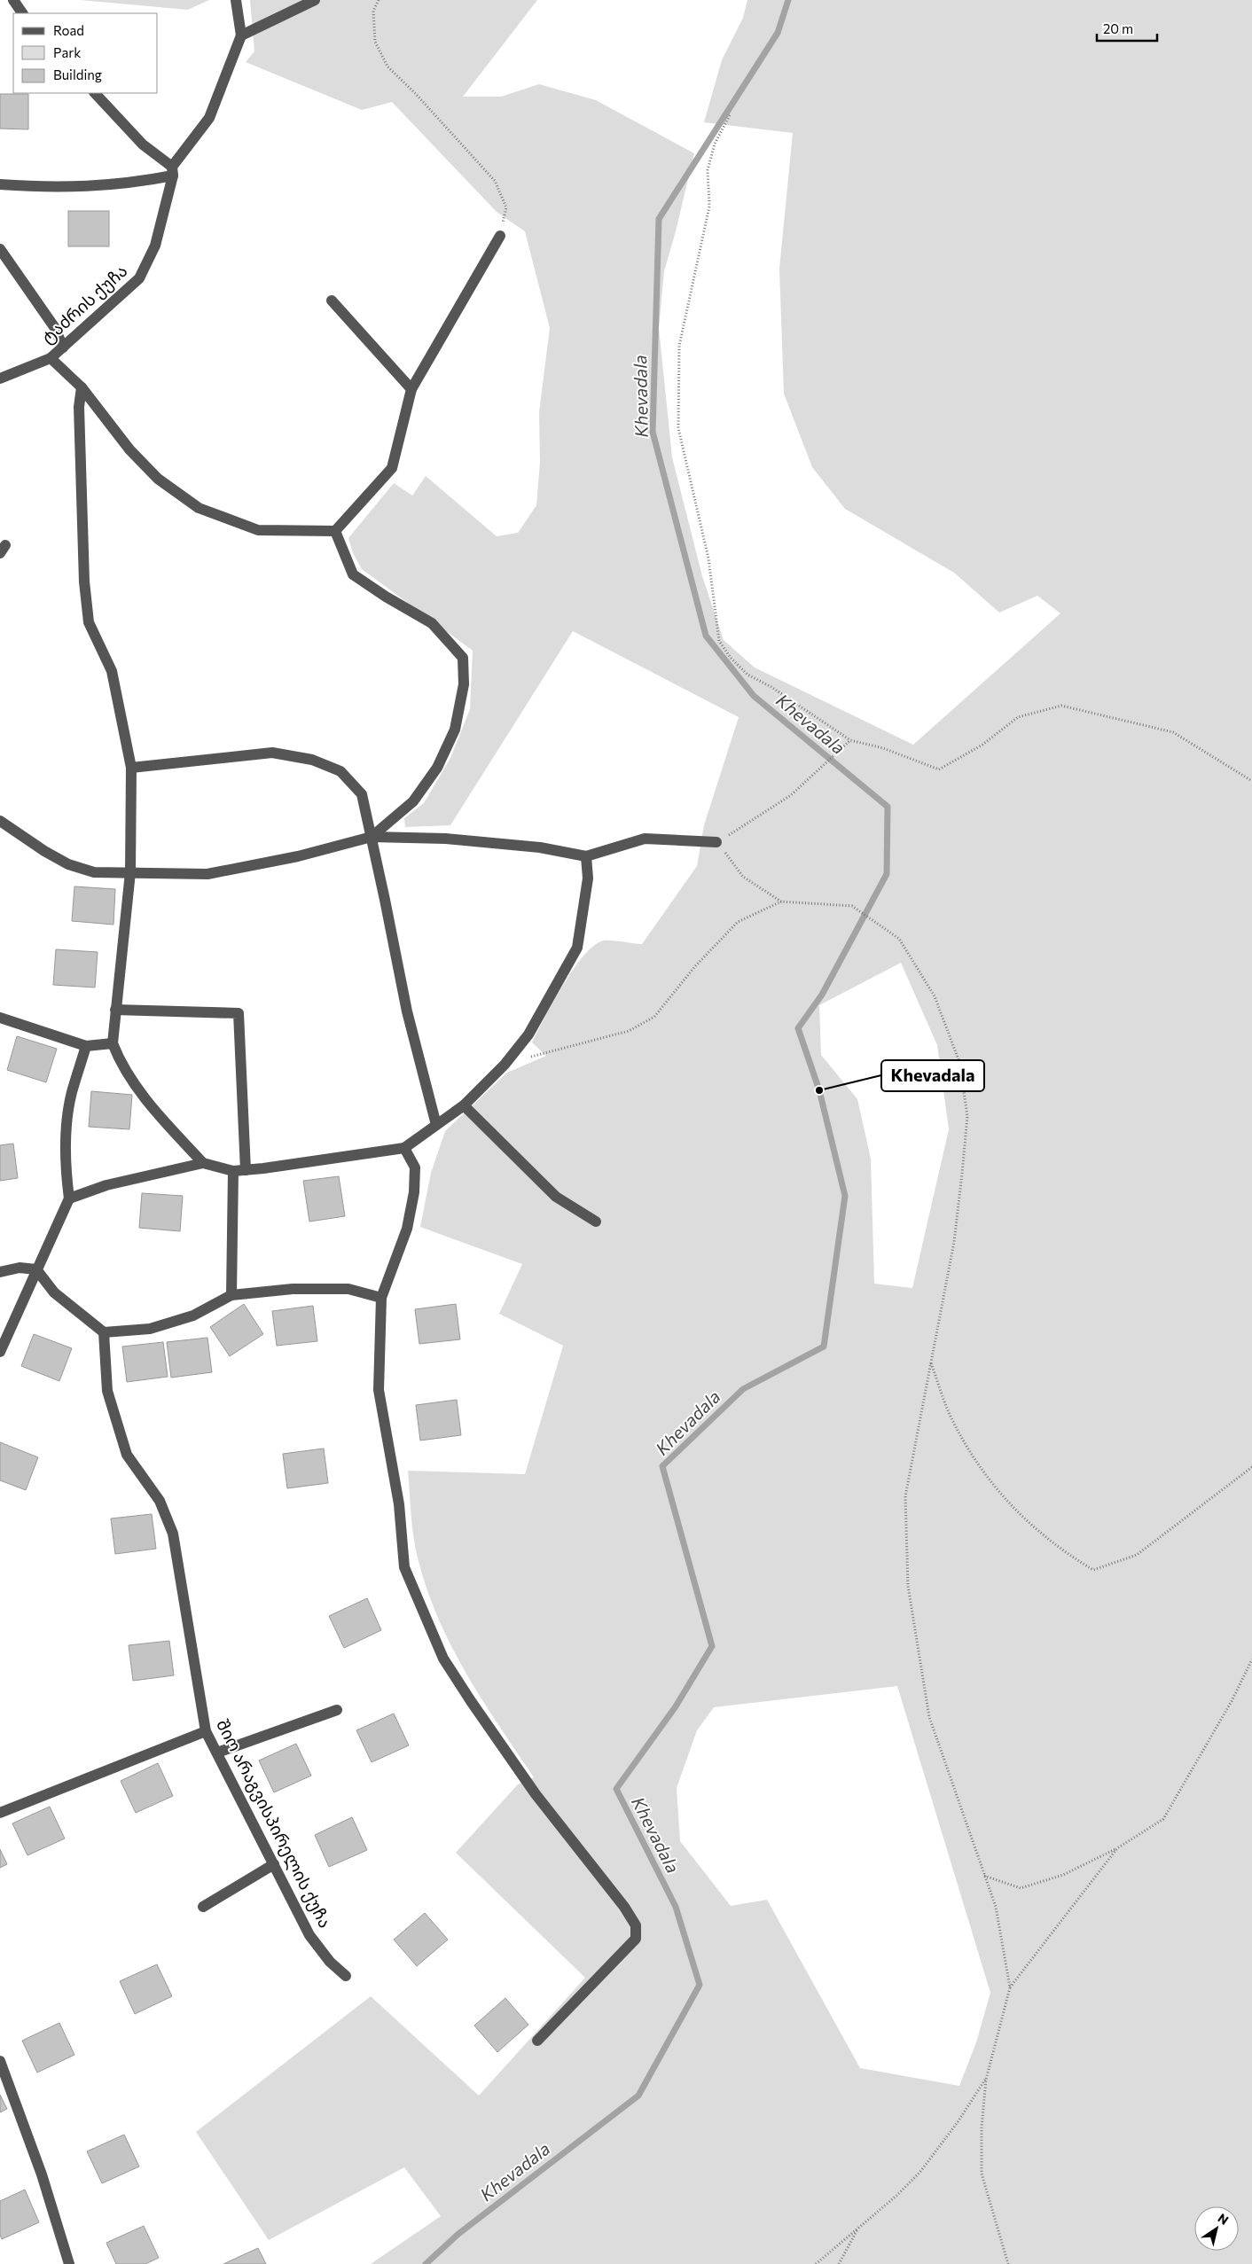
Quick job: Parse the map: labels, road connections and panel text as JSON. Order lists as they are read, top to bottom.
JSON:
{
  "streets": {
    "street": ["ტაძრის ქუჩა", "შიო არაგვისპირელის ქუჩა"]
  },
  "water": ["Khevadala"],
  "places": ["Khevadala"],
  "legend": ["Road", "Park", "Building"],
  "scale_bar": "20 m",
  "north": "top right"
}
